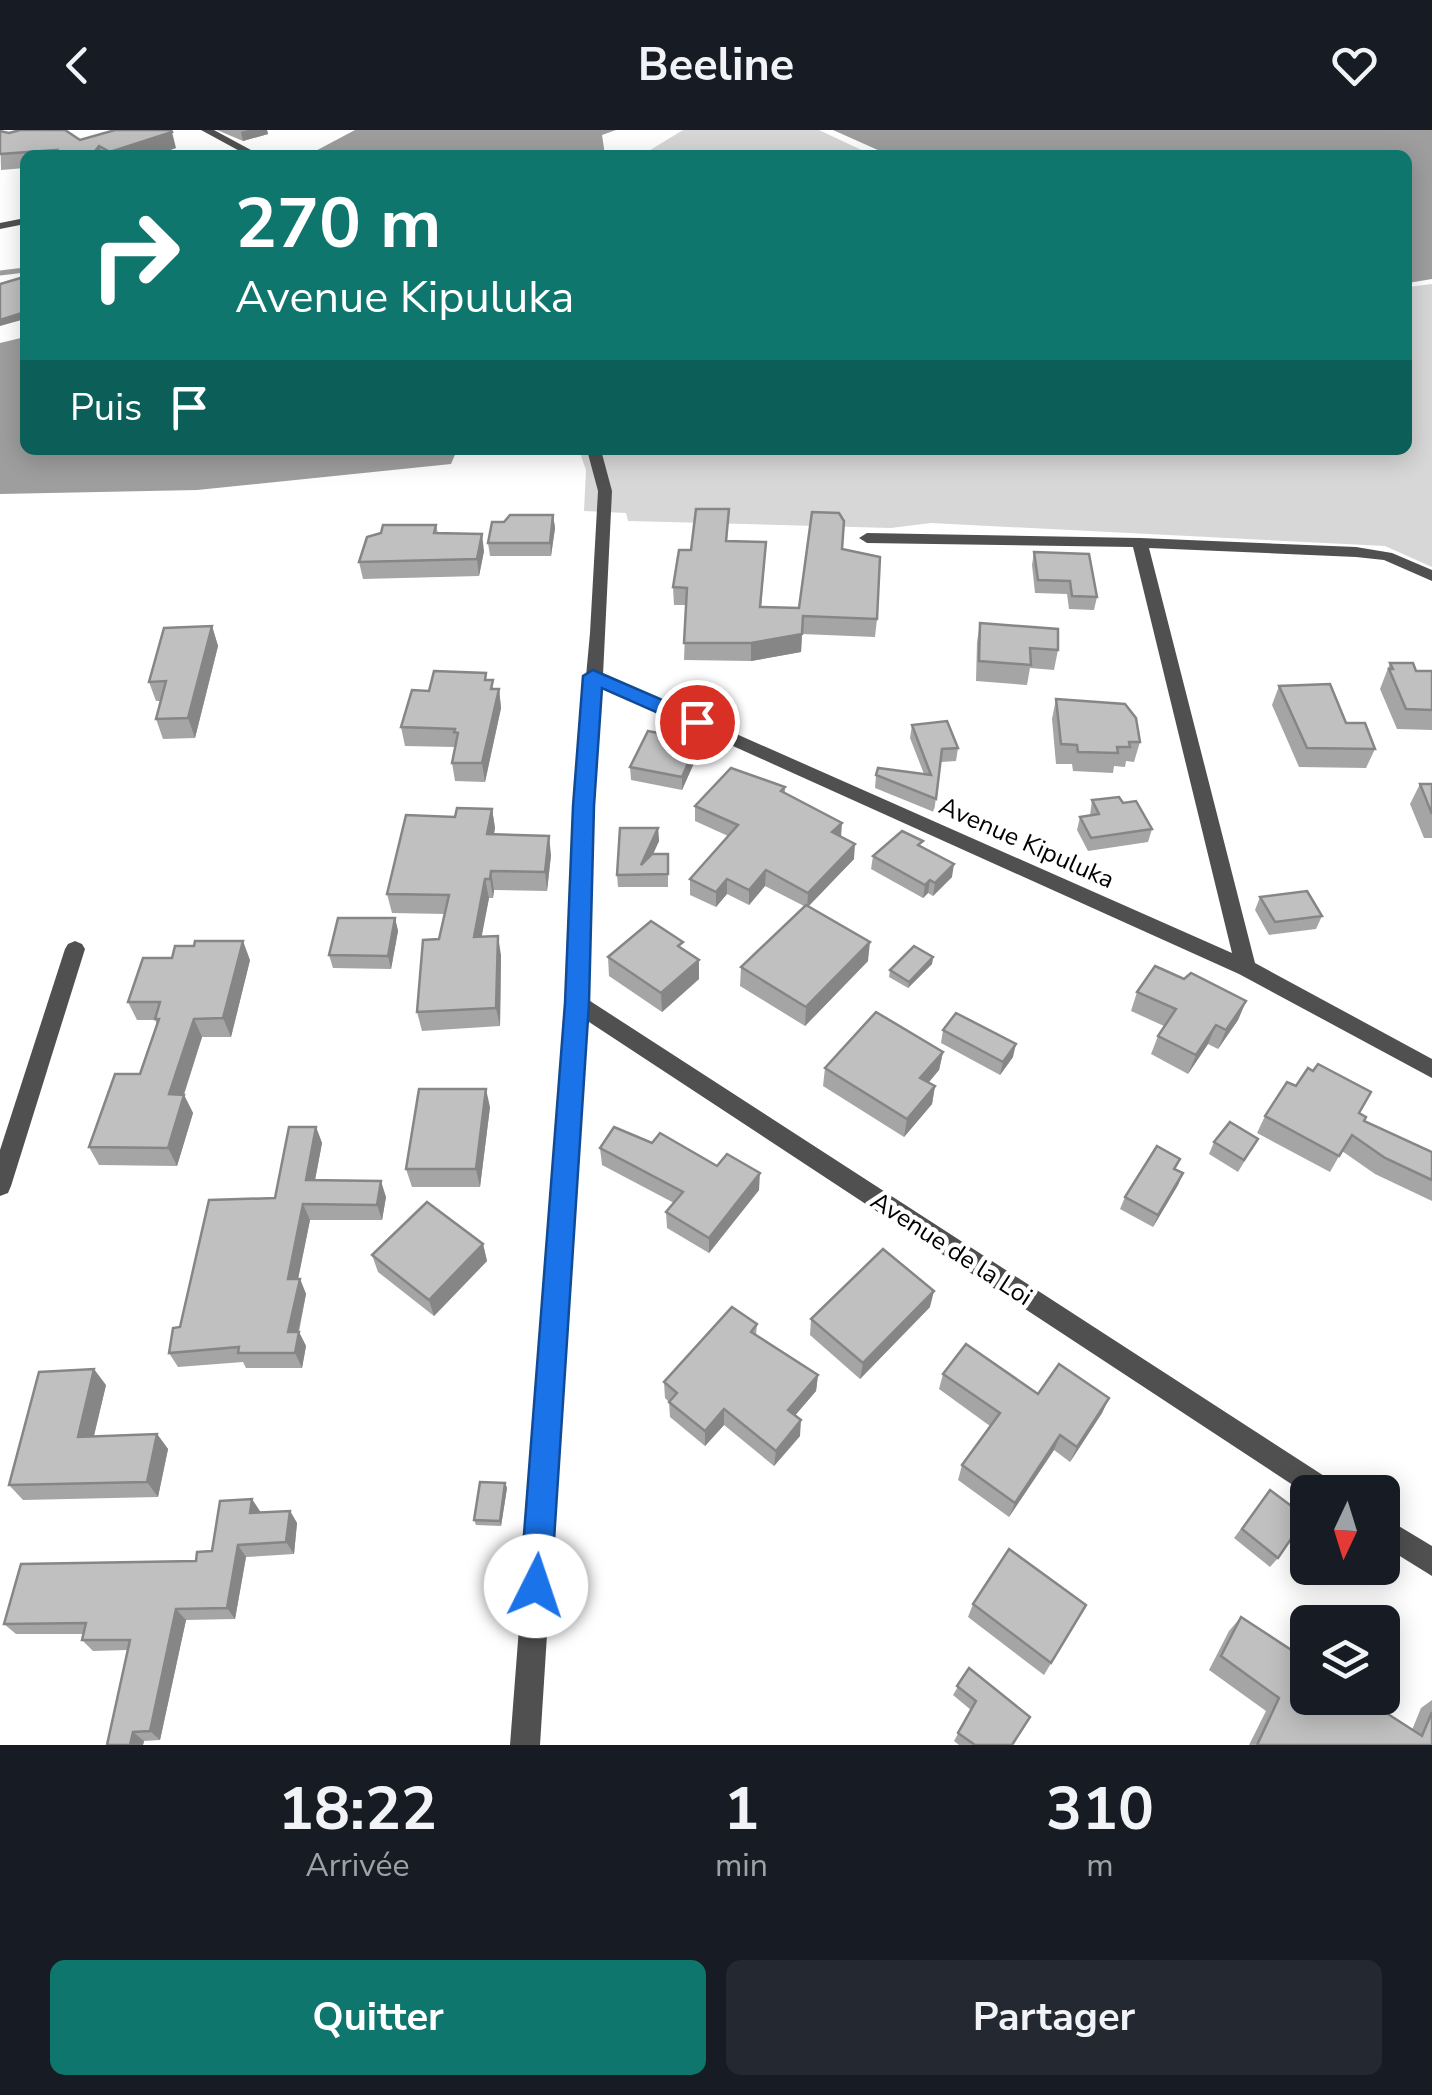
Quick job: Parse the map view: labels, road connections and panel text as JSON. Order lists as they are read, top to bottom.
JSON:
{
  "streets": {
    "street": ["Avenue Kipuluka", "Avenue de la Loi"]
  },
  "north": "bottom",
  "page": {
    "header": "Beeline",
    "turn": ["270 m", "Avenue Kipuluka"],
    "then": "Puis",
    "eta": [
      "18:22",
      "Arrivée",
      "1",
      "min",
      "310",
      "m"
    ],
    "buttons": ["Quitter", "Partager"]
  }
}
